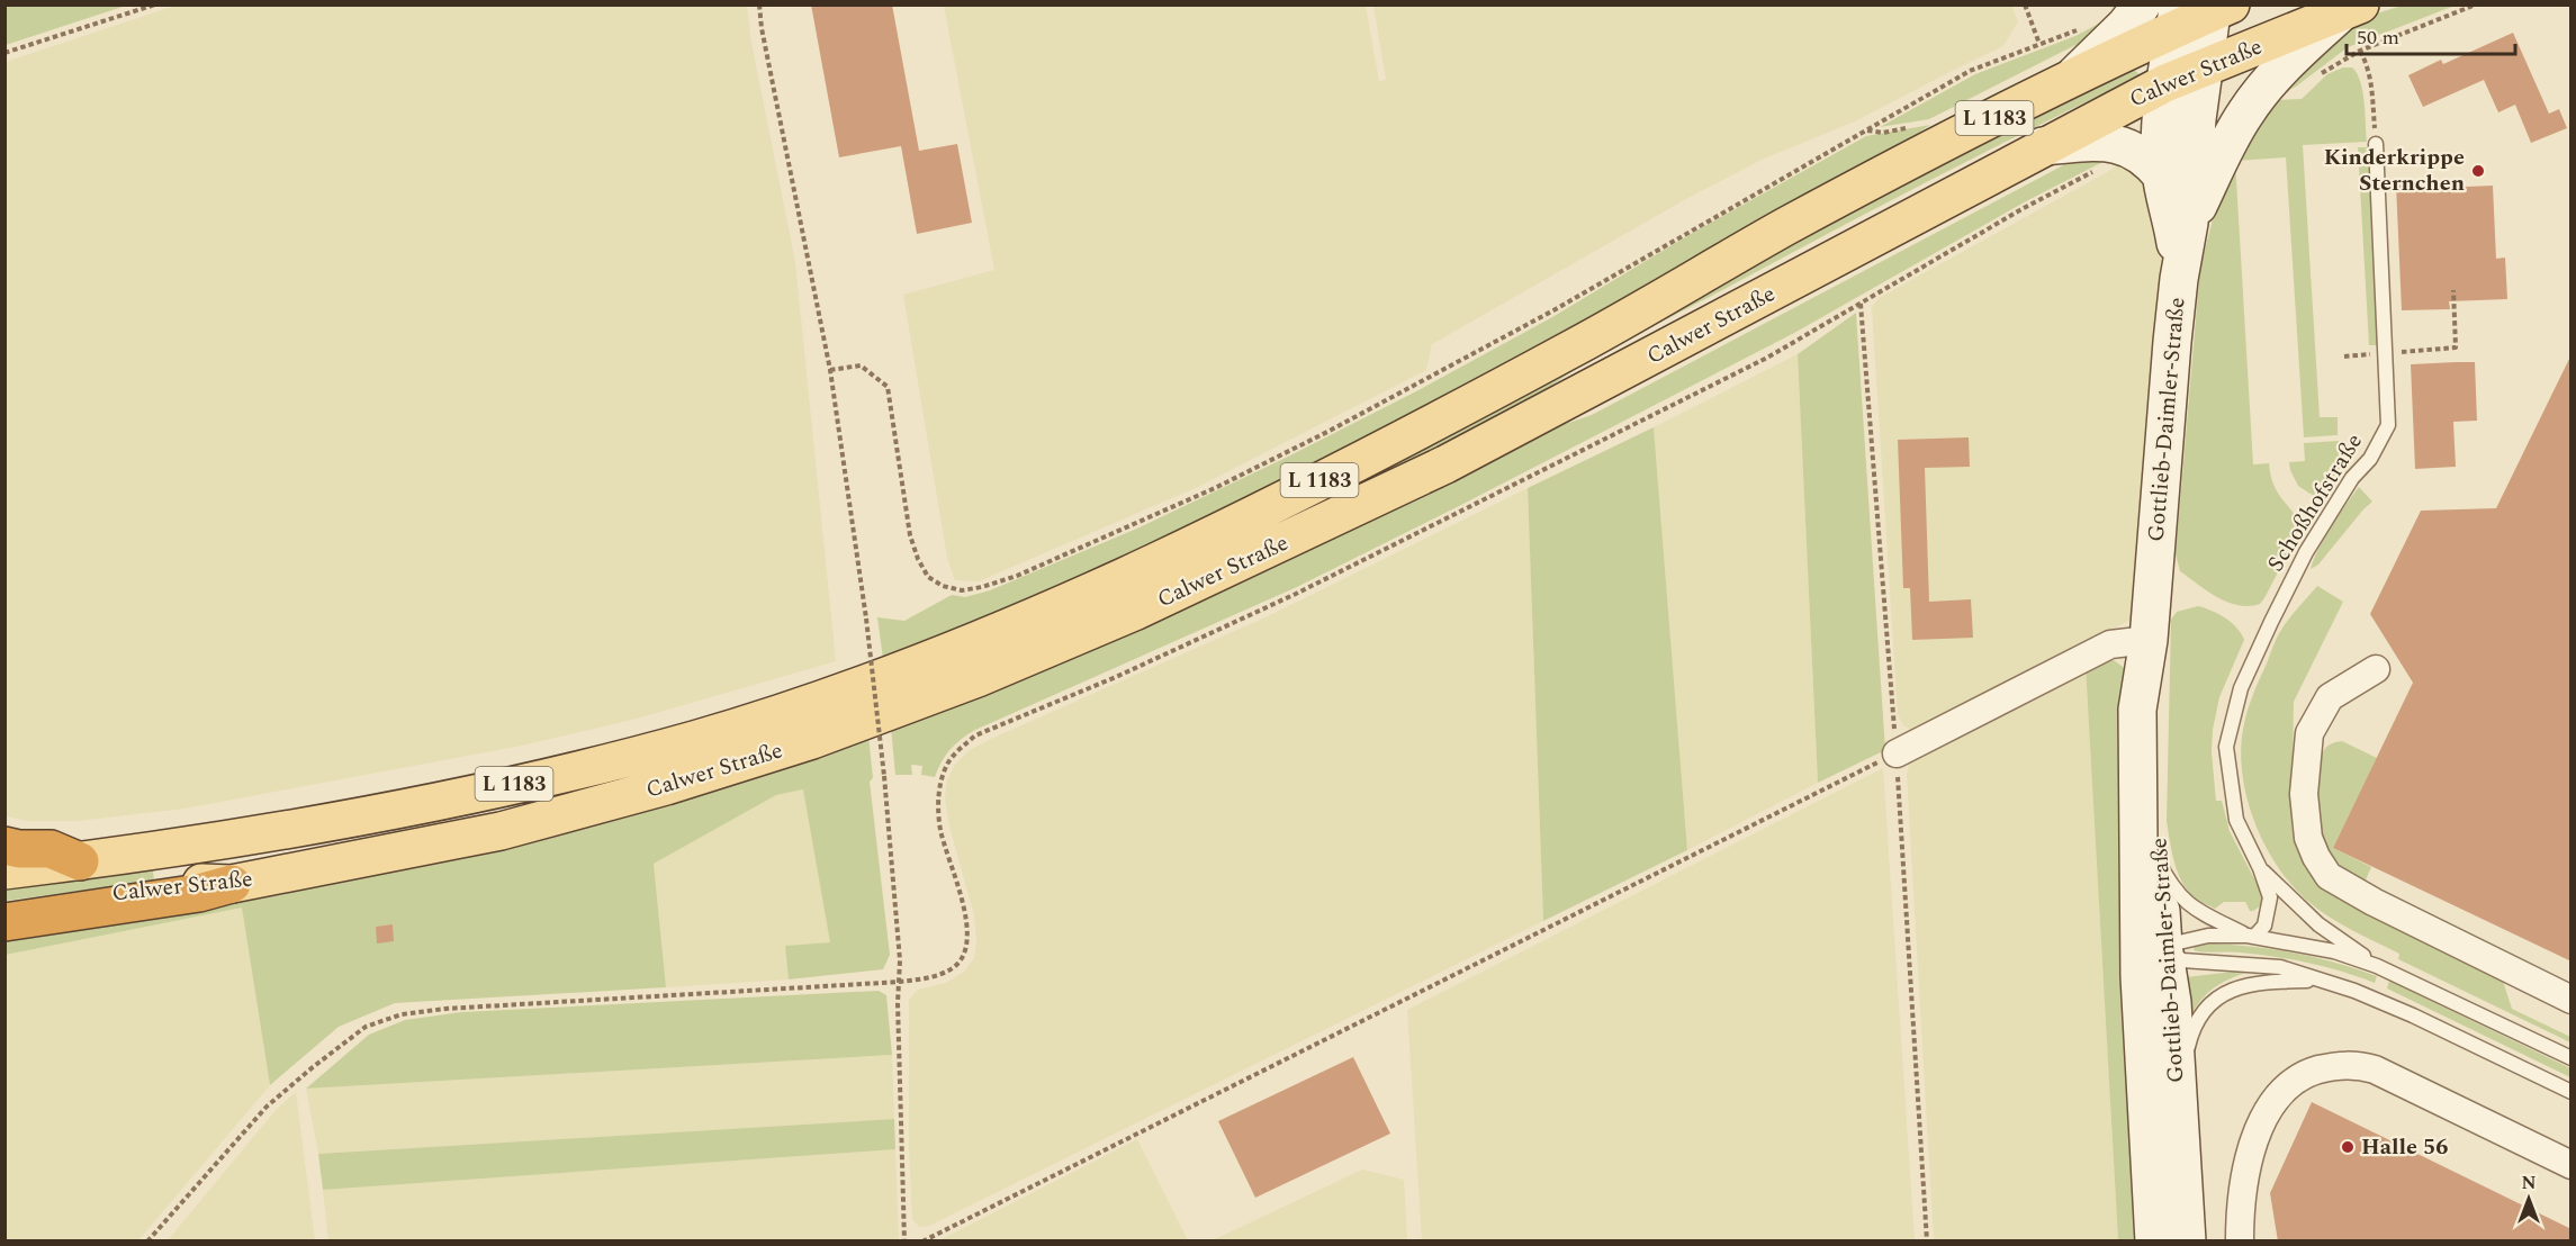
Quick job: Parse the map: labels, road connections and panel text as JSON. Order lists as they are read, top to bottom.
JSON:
{
  "streets": {
    "main road": ["Calwer Straße", "L 1183", "Gottlieb-Daimler-Straße"],
    "lane": ["Schoßhofstraße"]
  },
  "crossings": [
    ["Calwer Straße", "Gottlieb-Daimler-Straße"]
  ],
  "places": ["Kinderkrippe Sternchen", "Halle 56"],
  "scale_bar": "50 m",
  "north": "top"
}
